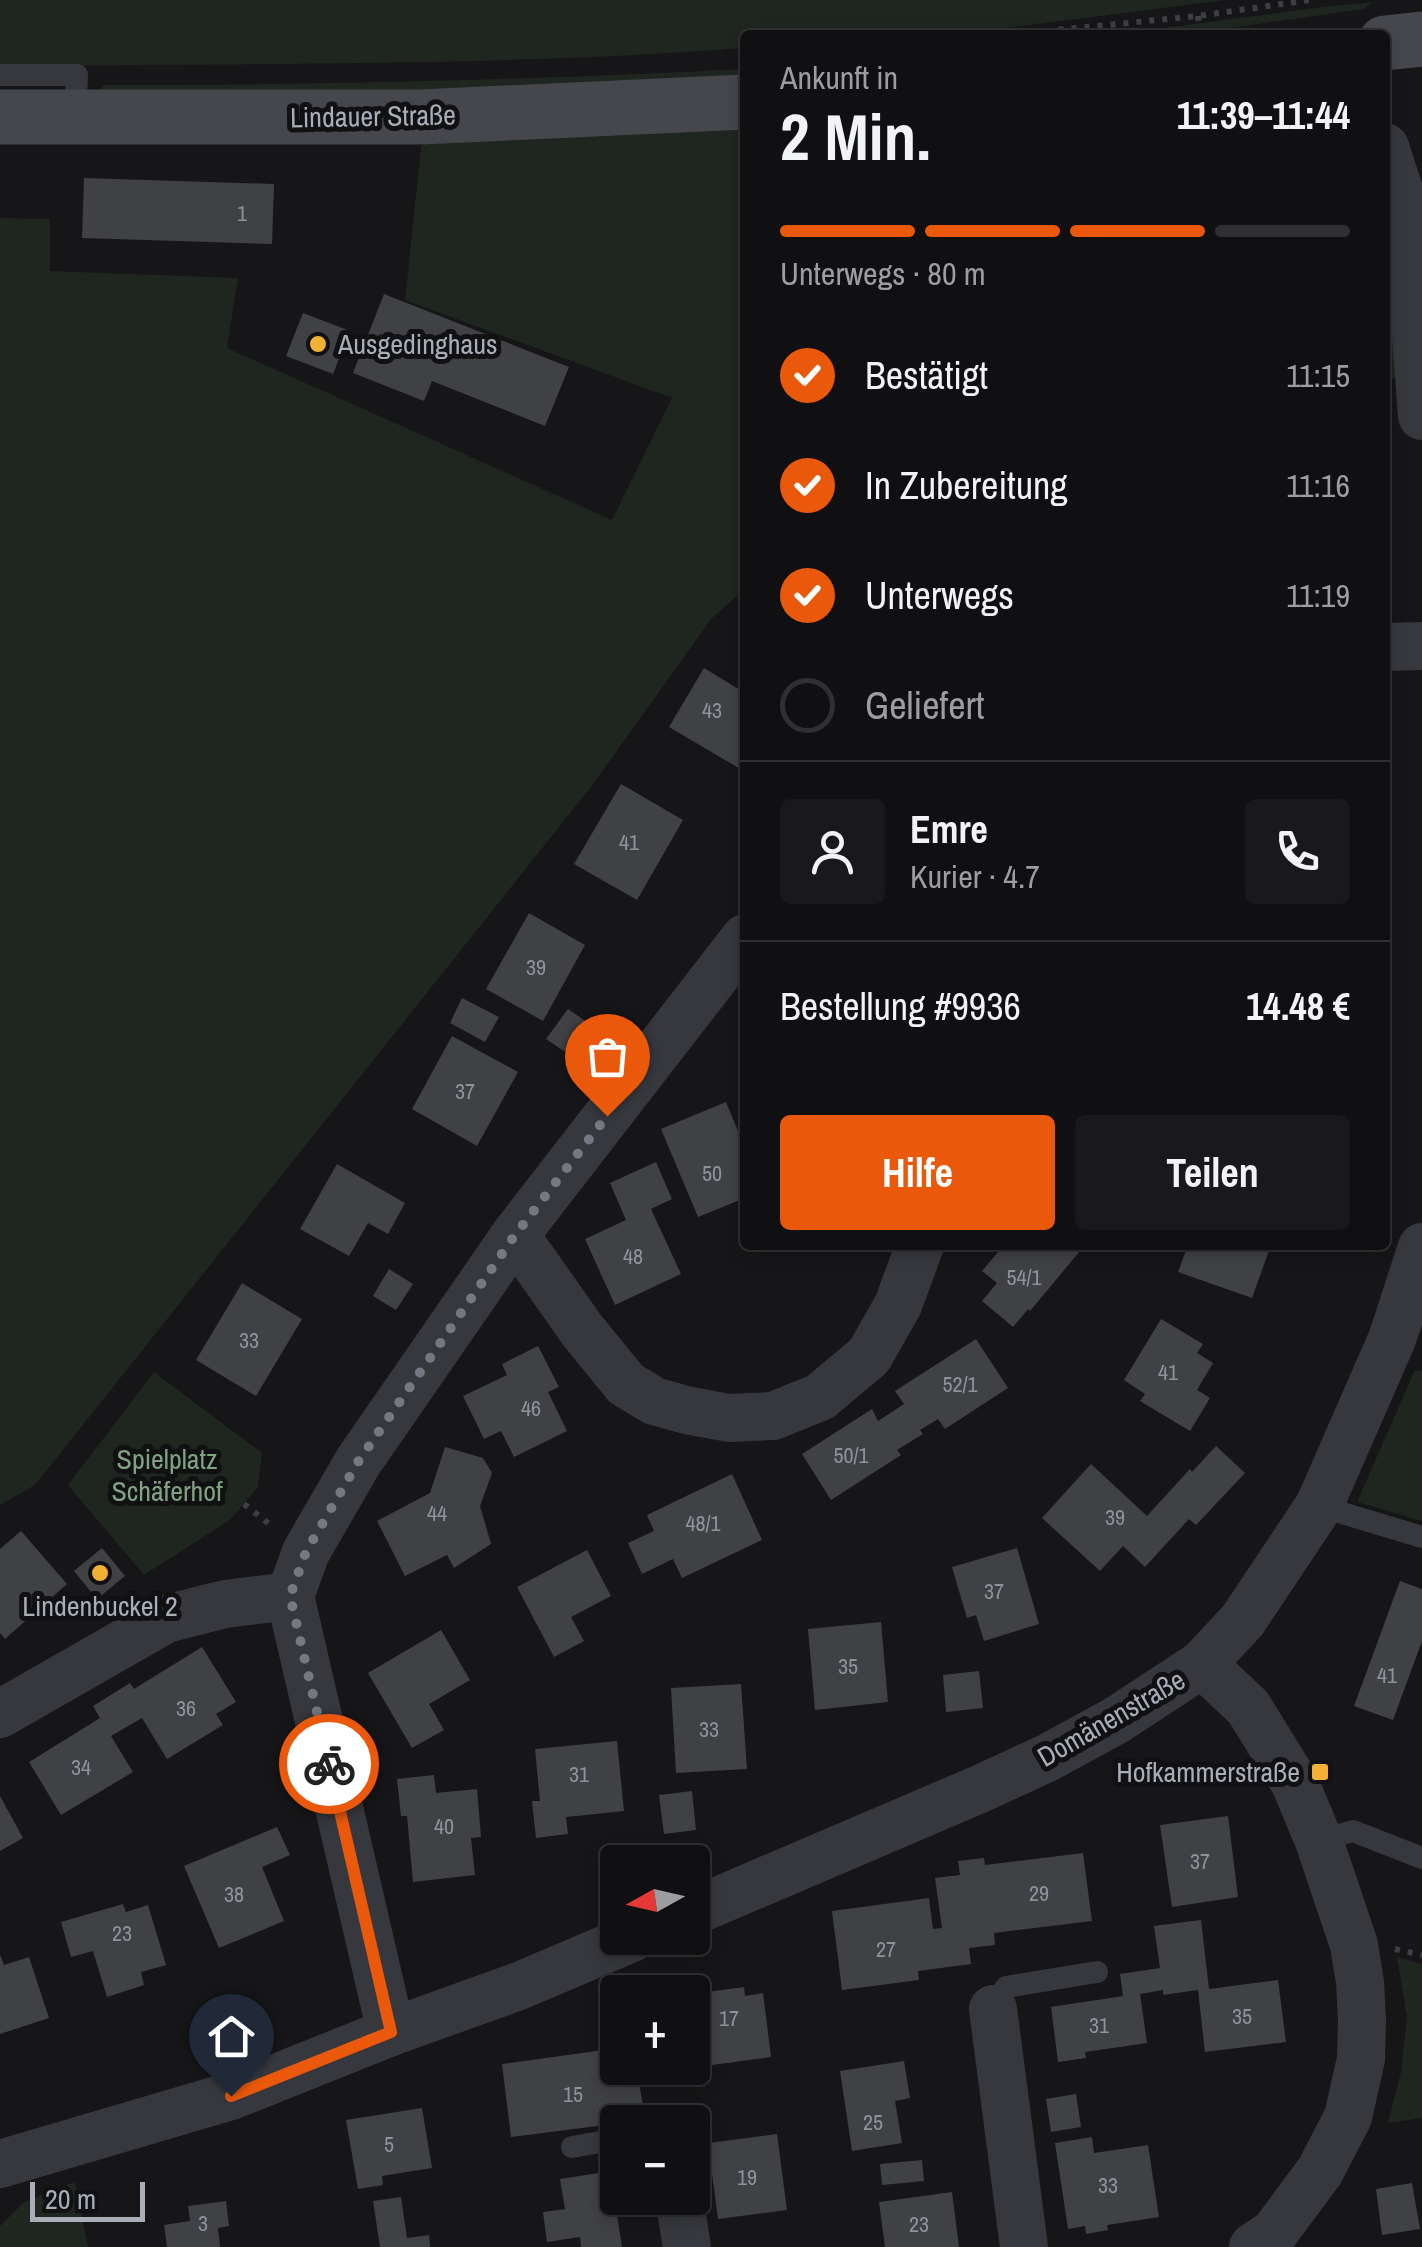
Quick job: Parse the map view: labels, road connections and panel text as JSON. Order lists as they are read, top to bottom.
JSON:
{
  "streets": {
    "main road": ["Lindauer Straße"],
    "street": ["Domänenstraße"]
  },
  "parks": ["Spielplatz Schäferhof"],
  "places": {
    "other": ["Ausgedinghaus", "Lindenbuckel 2"],
    "transit": ["Hofkammerstraße"]
  },
  "house_numbers": [
    "1",
    "43",
    "41",
    "39",
    "37",
    "50",
    "48",
    "54/1",
    "33",
    "41",
    "52/1",
    "46",
    "50/1",
    "44",
    "39",
    "48/1",
    "37",
    "35",
    "41",
    "36",
    "33",
    "34",
    "31",
    "40",
    "37",
    "29",
    "38",
    "23",
    "27",
    "35",
    "17",
    "31",
    "15",
    "25",
    "5",
    "19",
    "33",
    "3",
    "23"
  ],
  "scale_bar": "20 m",
  "north": "left",
  "page": {
    "heading": ["2 Min.", "Ankunft in", "11:39–11:44"],
    "panel": [
      "Emre",
      "Kurier · 4.7",
      "Bestellung #9936",
      "14.48 €"
    ],
    "bar": "Unterwegs · 80 m",
    "list": [
      ["Bestätigt", "11:15"],
      ["In Zubereitung", "11:16"],
      ["Unterwegs", "11:19"],
      "Geliefert"
    ],
    "buttons": ["Hilfe", "Teilen"],
    "map_buttons": ["+", "−"],
    "scale": "20 m"
  }
}
